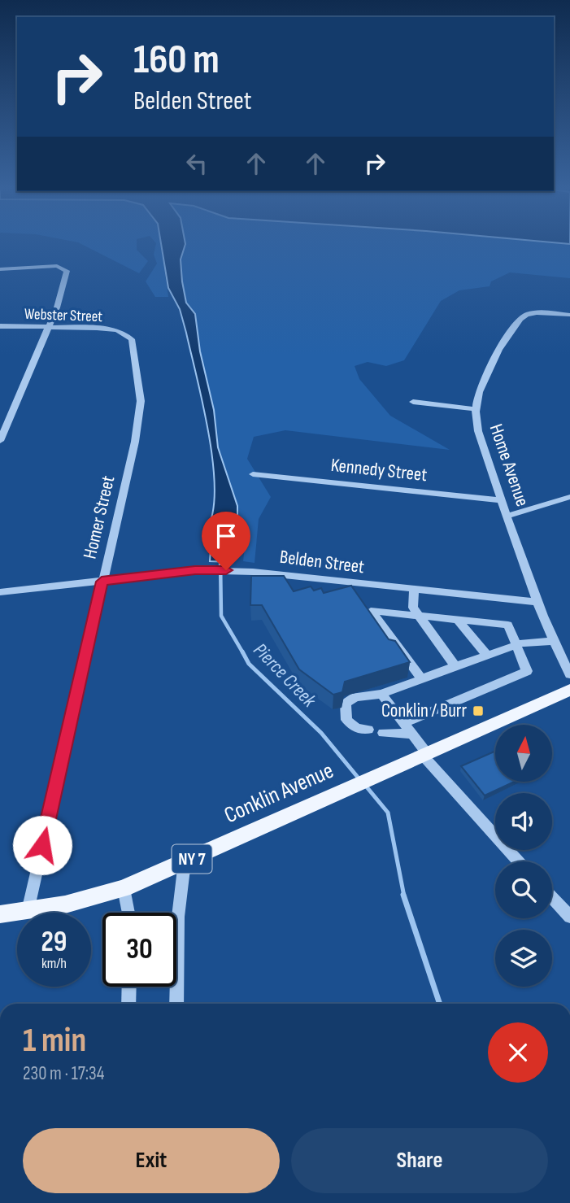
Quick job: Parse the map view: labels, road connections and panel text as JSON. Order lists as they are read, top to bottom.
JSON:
{
  "streets": {
    "main road": ["Conklin Avenue", "NY 7"],
    "street": [
      "Webster Street",
      "Home Avenue",
      "Kennedy Street",
      "Homer Street",
      "Belden Street"
    ]
  },
  "crossings": [
    ["Webster Street", "Homer Street"],
    ["Home Avenue", "Kennedy Street"],
    ["Home Avenue", "Belden Street"],
    ["Homer Street", "Belden Street"],
    ["Homer Street", "Conklin Avenue"]
  ],
  "water": ["Pierce Creek"],
  "places": {
    "transit": ["Conklin / Burr"]
  },
  "north": "top",
  "page": {
    "turn": ["160 m", "Belden Street"],
    "speed": "29 km/h",
    "limit": "30",
    "heading": ["1 min", "230 m · 17:34"],
    "buttons": ["Exit", "Share"]
  }
}
